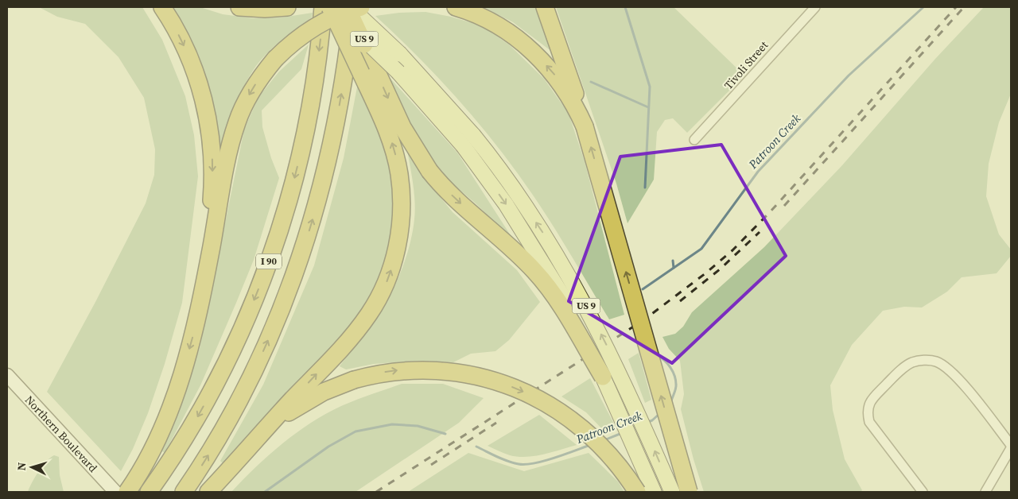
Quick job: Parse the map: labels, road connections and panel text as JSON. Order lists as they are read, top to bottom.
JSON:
{
  "streets": {
    "highway": ["I 90"],
    "main road": ["US 9", "Northern Boulevard"],
    "street": ["Tivoli Street"]
  },
  "crossings": [
    ["US 9", "I 90"]
  ],
  "water": ["Patroon Creek"],
  "north": "left"
}
